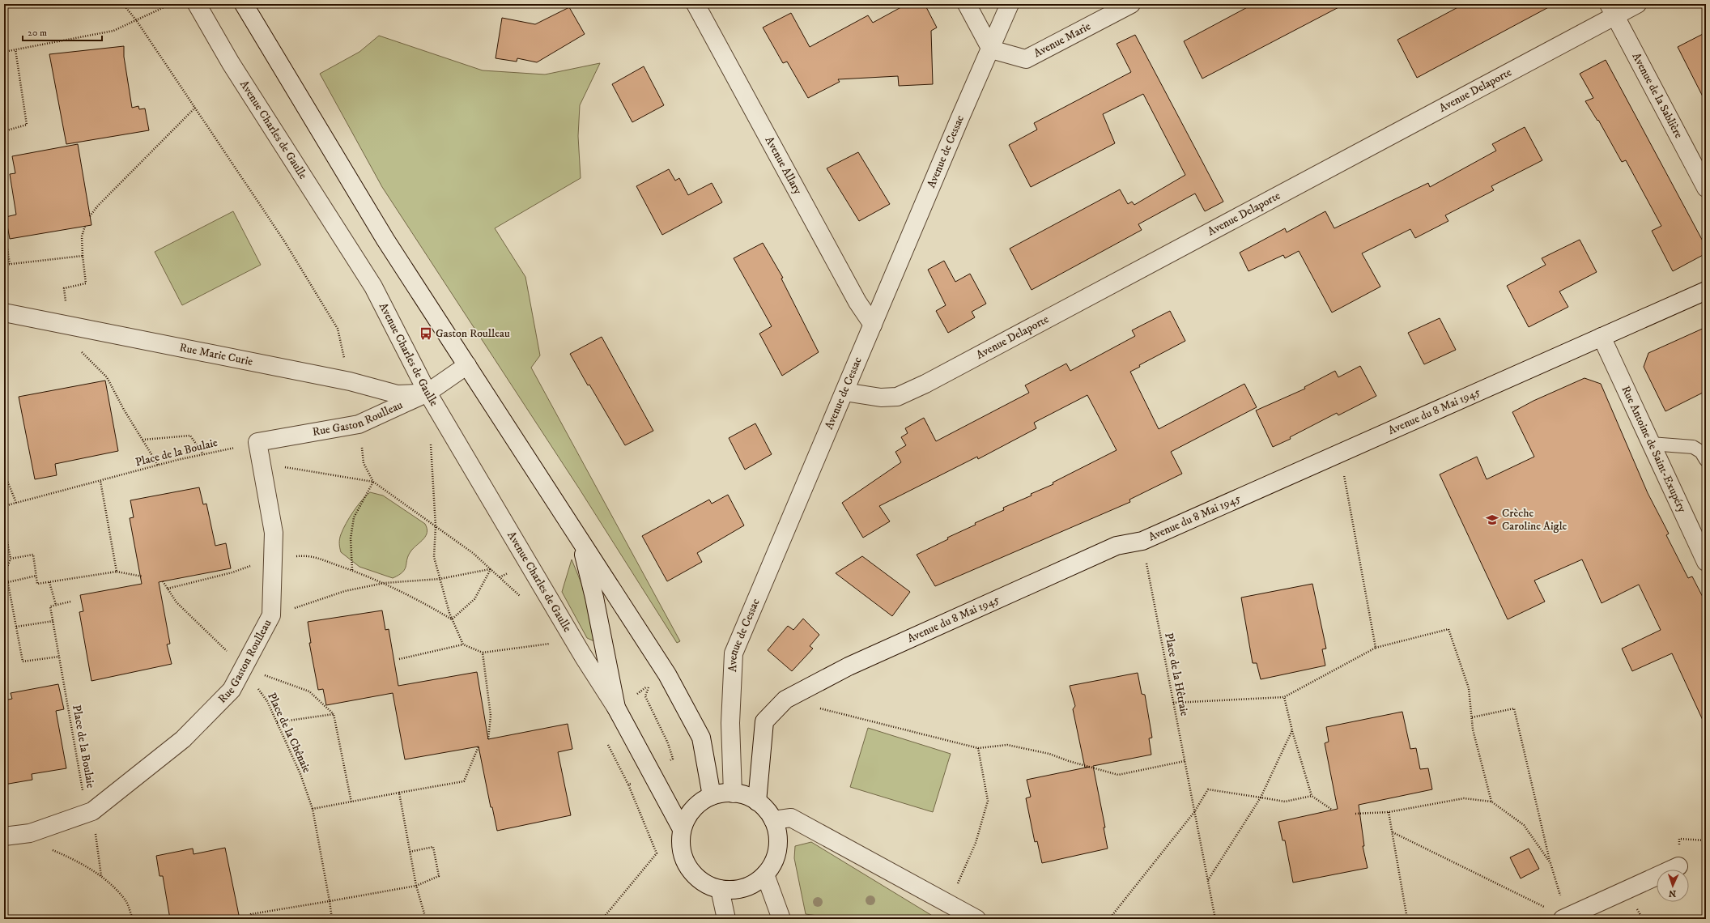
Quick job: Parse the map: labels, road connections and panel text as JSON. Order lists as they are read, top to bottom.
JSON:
{
  "streets": {
    "street": [
      "Avenue Marie",
      "Avenue Delaporte",
      "Avenue de la Sablière",
      "Avenue Charles de Gaulle",
      "Avenue de Cessac",
      "Avenue Allary",
      "Rue Marie Curie",
      "Avenue du 8 Mai 1945",
      "Rue Gaston Roulleau",
      "Rue Antoine de Saint-Exupéry"
    ],
    "path": ["Place de la Boulaie", "Place de la Hêtraie", "Place de la Chênaie"]
  },
  "crossings": [
    ["Avenue Marie", "Avenue de Cessac"],
    ["Avenue Delaporte", "Avenue de la Sablière"],
    ["Avenue Delaporte", "Avenue de Cessac"],
    ["Avenue Charles de Gaulle", "Avenue de Cessac"],
    ["Avenue Charles de Gaulle", "Rue Marie Curie"],
    ["Avenue Charles de Gaulle", "Avenue du 8 Mai 1945"],
    ["Avenue Charles de Gaulle", "Rue Gaston Roulleau"],
    ["Avenue de Cessac", "Avenue Allary"],
    ["Avenue de Cessac", "Avenue du 8 Mai 1945"],
    ["Rue Marie Curie", "Rue Gaston Roulleau"],
    ["Avenue du 8 Mai 1945", "Rue Antoine de Saint-Exupéry"],
    ["Avenue du 8 Mai 1945", "Place de la Hêtraie"],
    ["Rue Gaston Roulleau", "Place de la Boulaie"],
    ["Rue Gaston Roulleau", "Place de la Chênaie"]
  ],
  "places": {
    "bus stop": ["Gaston Roulleau"],
    "school or university": ["Crèche Caroline Aigle"]
  },
  "scale_bar": "20 m",
  "north": "bottom"
}
